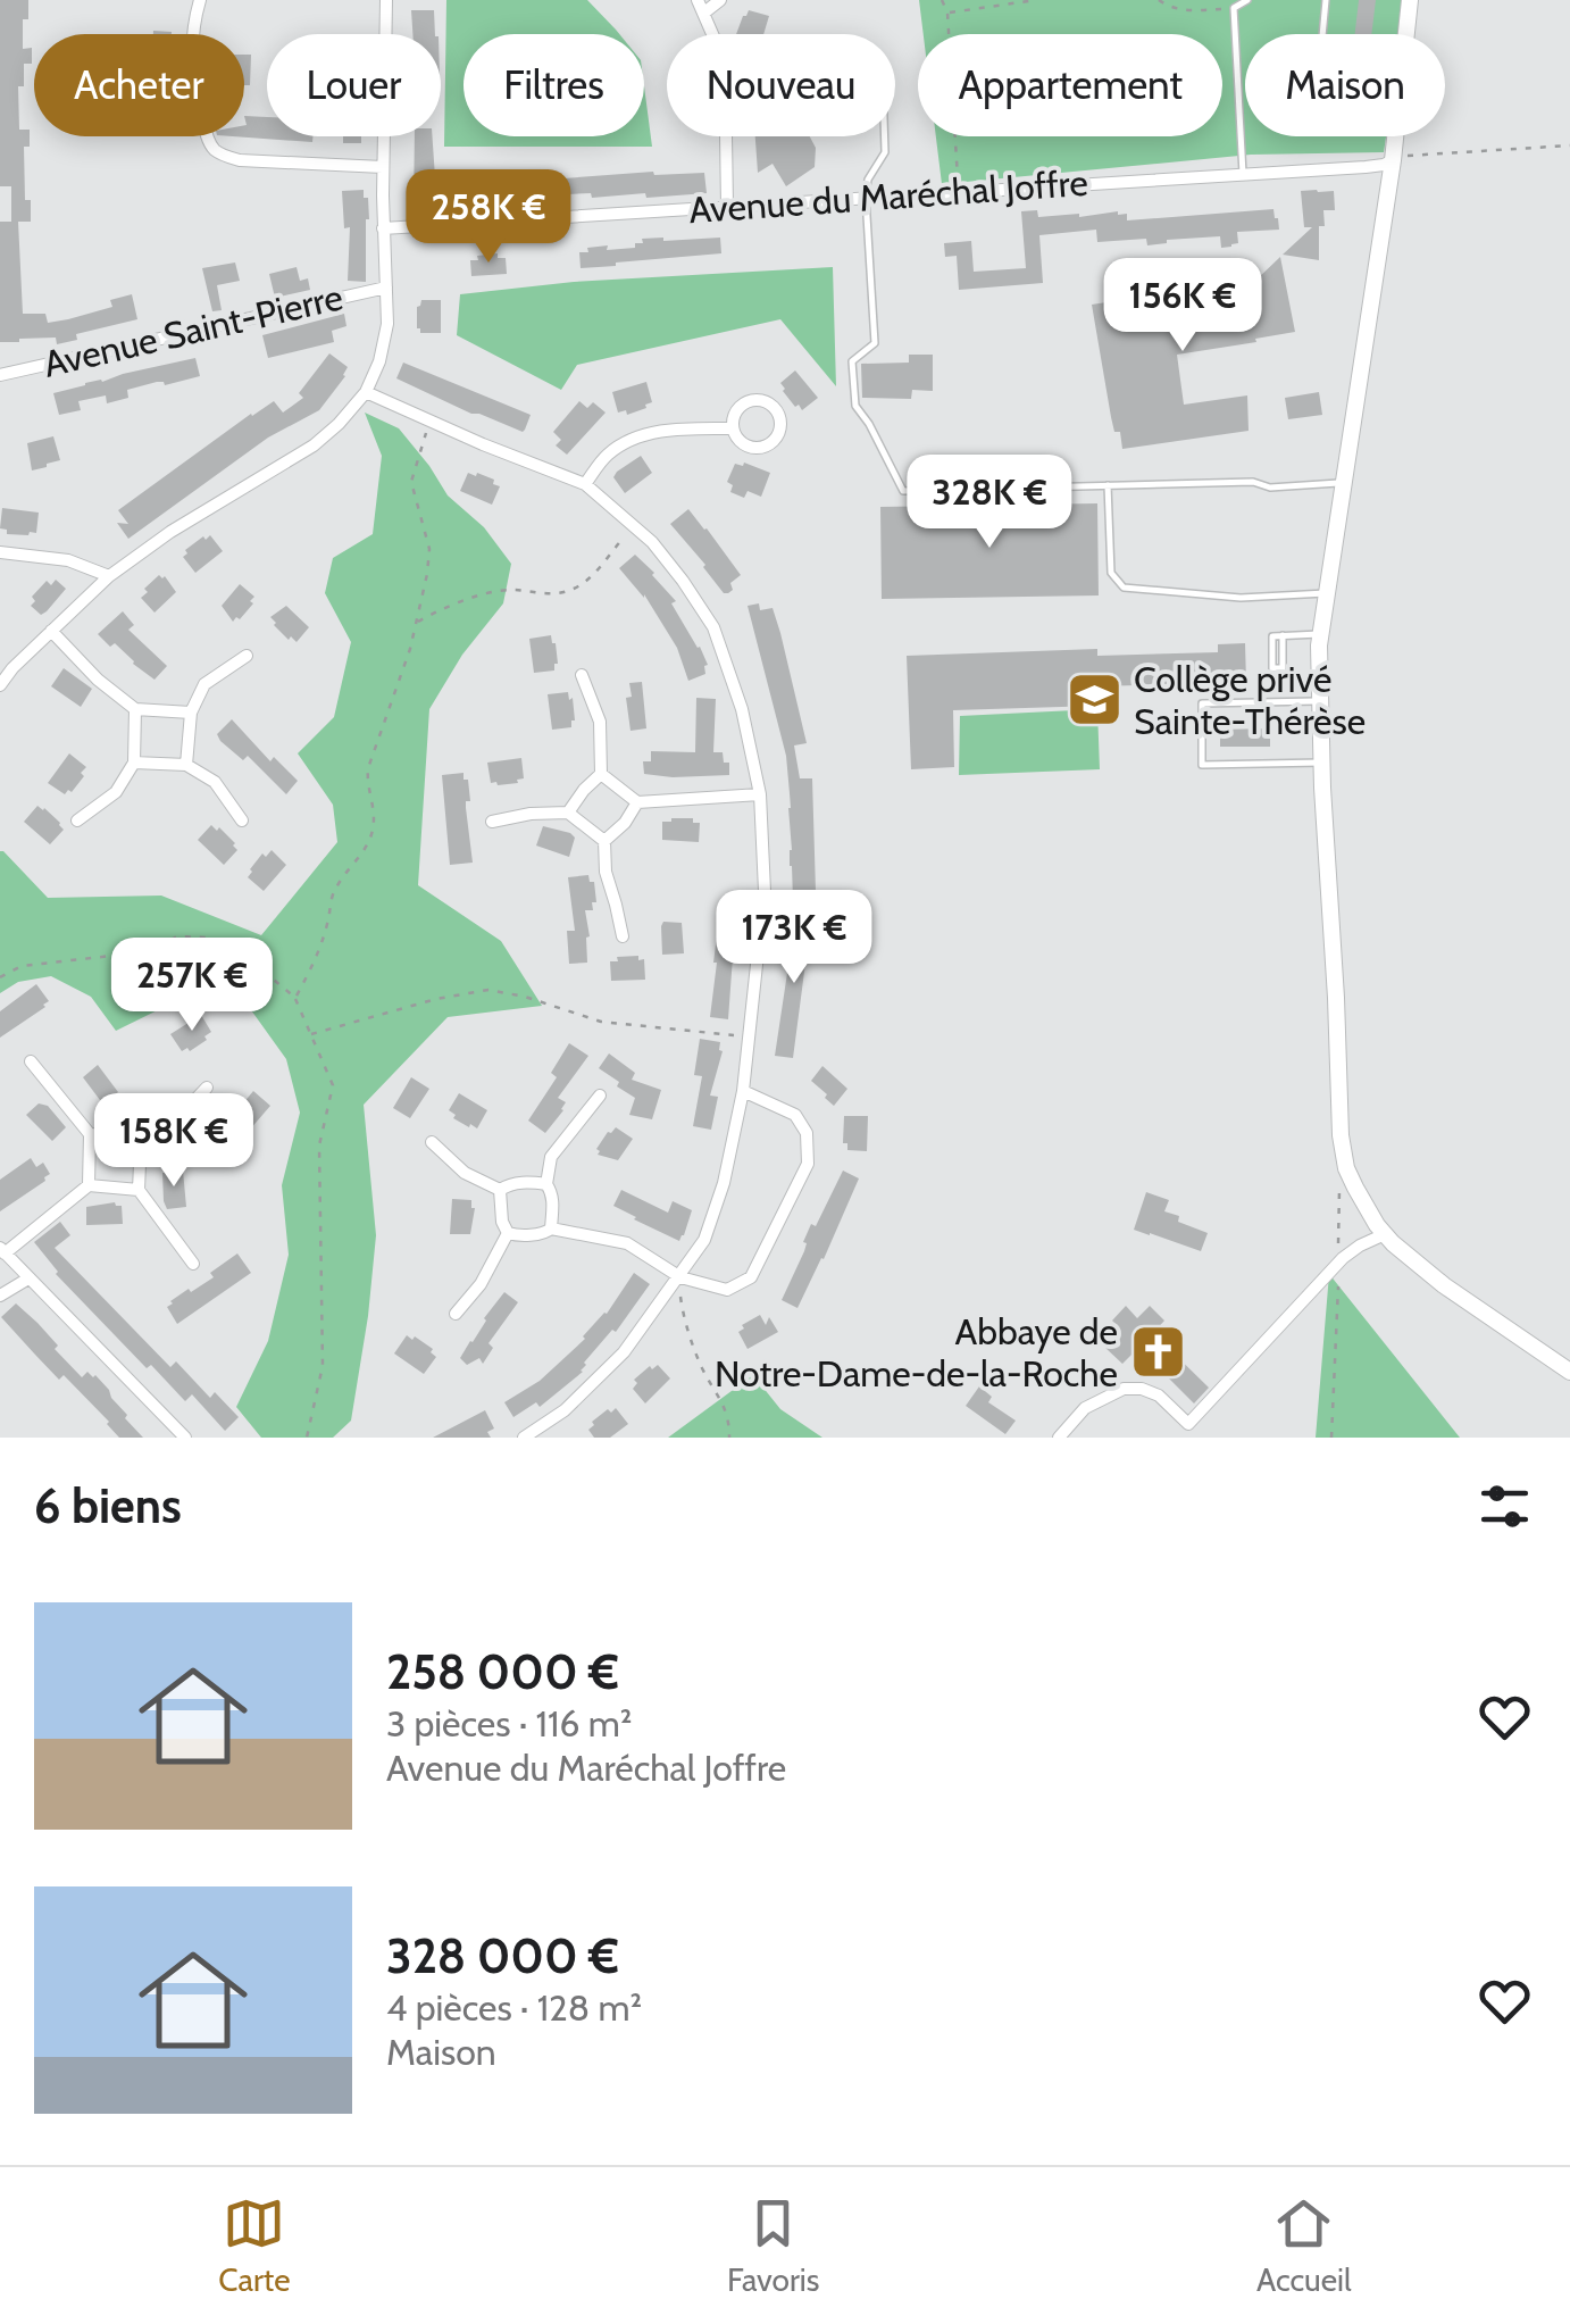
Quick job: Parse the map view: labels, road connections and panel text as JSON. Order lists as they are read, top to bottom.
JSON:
{
  "streets": {
    "street": ["Avenue du Maréchal Joffre", "Avenue Saint-Pierre"]
  },
  "places": {
    "school or university": ["Collège privé Sainte-Thérèse"],
    "church": ["Abbaye de Notre-Dame-de-la-Roche"]
  },
  "page": {
    "chip": [
      "Acheter",
      "Louer",
      "Filtres",
      "Nouveau",
      "Appartement",
      "Maison"
    ],
    "price": [
      "258K €",
      "156K €",
      "328K €",
      "173K €",
      "257K €",
      "158K €"
    ],
    "heading": "6 biens",
    "list": [
      {
        "name": "258 000 €",
        "note": "3 pièces · 116 m² · Avenue du Maréchal Joffre"
      },
      {
        "name": "328 000 €",
        "note": "4 pièces · 128 m² · Maison"
      }
    ],
    "tabs": ["Carte", "Favoris", "Accueil"]
  }
}
